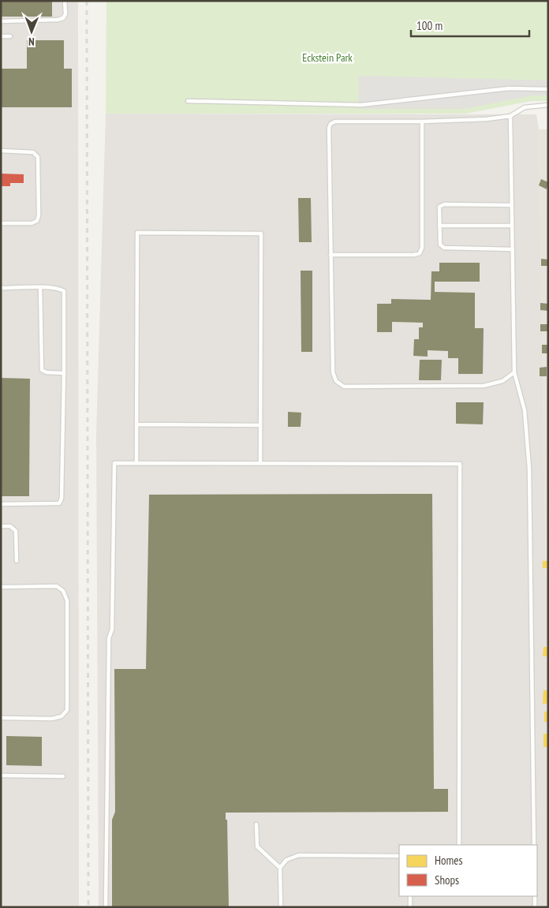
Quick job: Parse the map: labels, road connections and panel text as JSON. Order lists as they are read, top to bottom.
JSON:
{
  "parks": ["Eckstein Park"],
  "legend": ["Homes", "Shops"],
  "scale_bar": "100 m",
  "north": "bottom"
}
